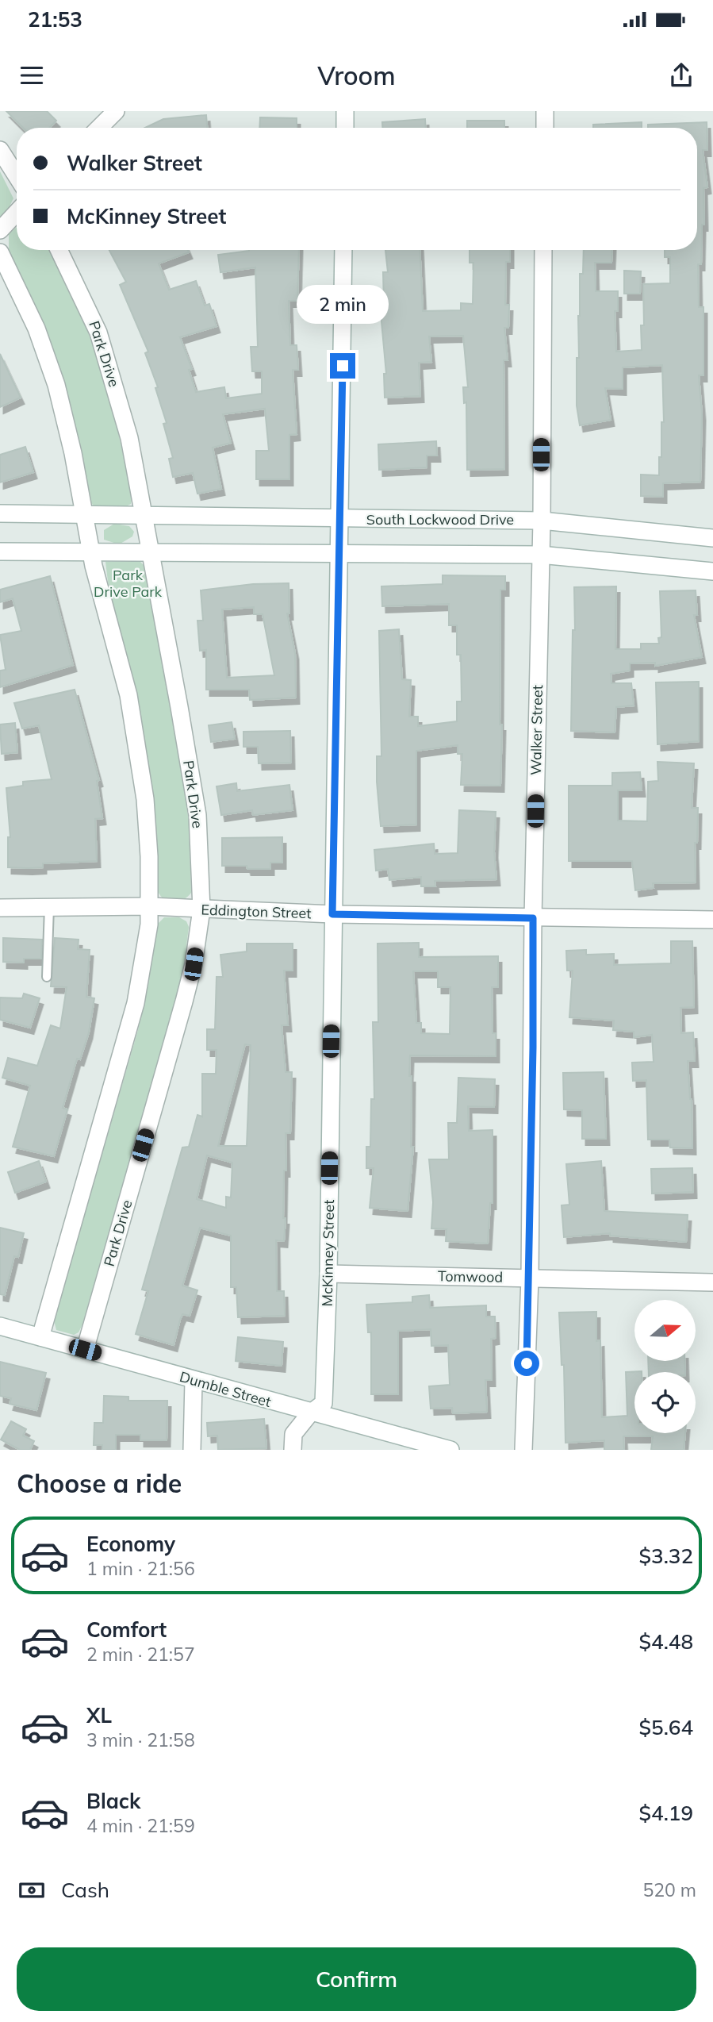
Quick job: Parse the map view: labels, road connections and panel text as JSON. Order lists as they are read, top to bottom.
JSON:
{
  "streets": {
    "street": [
      "Park Drive",
      "South Lockwood Drive",
      "Walker Street",
      "Eddington Street",
      "McKinney Street",
      "Tomwood",
      "Dumble Street"
    ]
  },
  "crossings": [
    ["Park Drive", "South Lockwood Drive"],
    ["Park Drive", "Eddington Street"],
    ["Park Drive", "Dumble Street"],
    ["South Lockwood Drive", "Walker Street"],
    ["South Lockwood Drive", "McKinney Street"],
    ["Walker Street", "Eddington Street"],
    ["Walker Street", "Tomwood"],
    ["Eddington Street", "McKinney Street"],
    ["McKinney Street", "Tomwood"],
    ["McKinney Street", "Dumble Street"]
  ],
  "parks": ["Park Drive Park"],
  "north": "right",
  "page": {
    "status": "21:53",
    "header": "Vroom",
    "banner": ["Walker Street", "McKinney Street"],
    "bubble": "2 min",
    "heading": "Choose a ride",
    "list": [
      {
        "name": "Economy",
        "note": "1 min · 21:56",
        "value": "$3.32"
      },
      {
        "name": "Comfort",
        "note": "2 min · 21:57",
        "value": "$4.48"
      },
      {
        "name": "XL",
        "note": "3 min · 21:58",
        "value": "$5.64"
      },
      {
        "name": "Black",
        "note": "4 min · 21:59",
        "value": "$4.19"
      }
    ],
    "pay": ["Cash", "520 m"],
    "buttons": "Confirm"
  }
}
